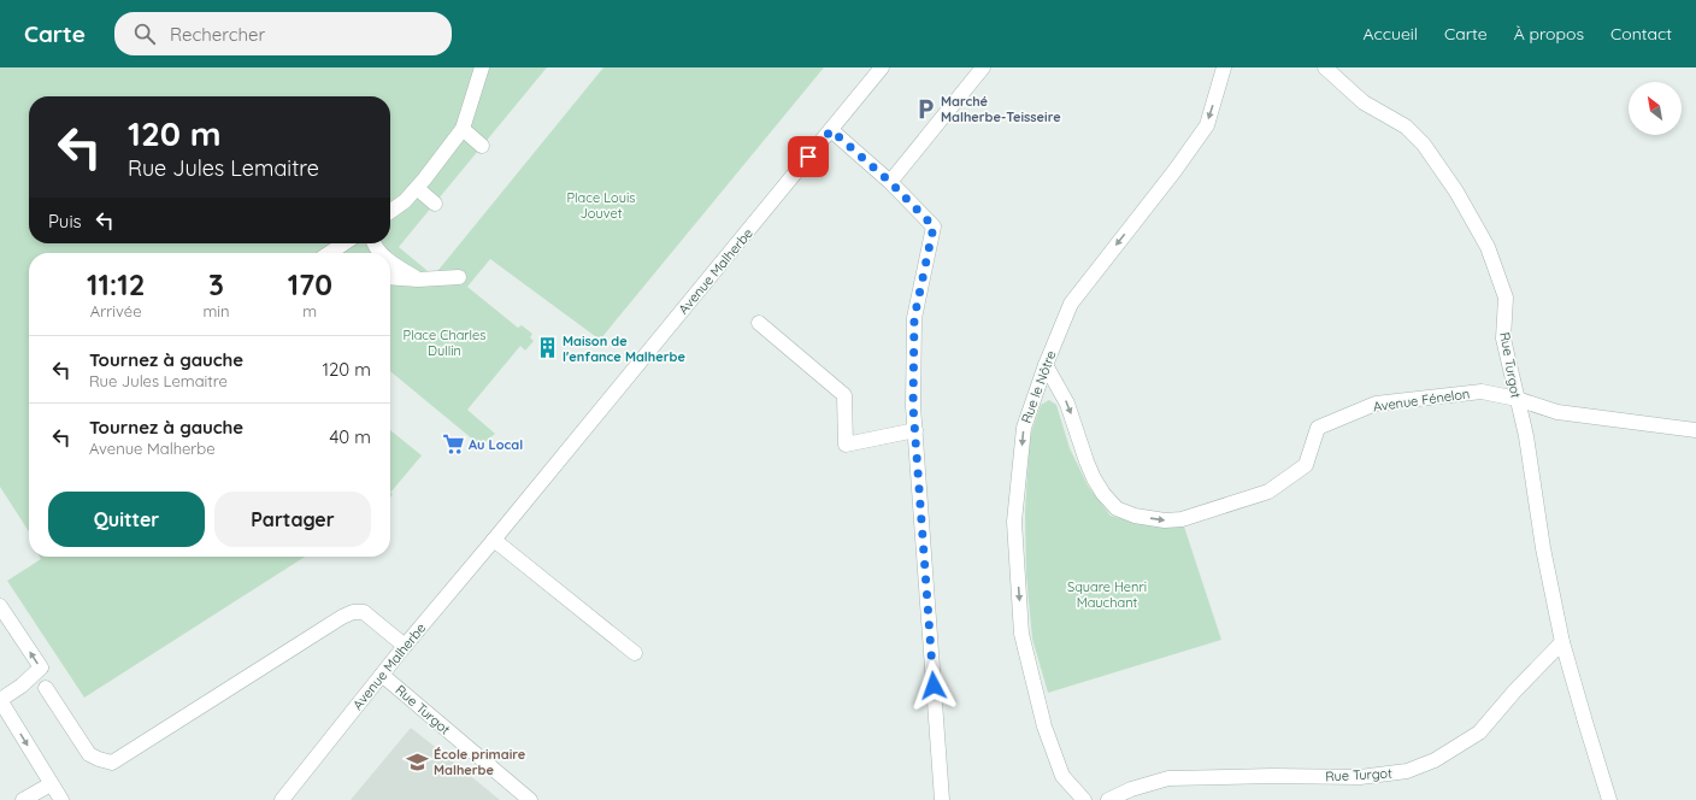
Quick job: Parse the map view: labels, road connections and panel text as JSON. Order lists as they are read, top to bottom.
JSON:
{
  "streets": {
    "street": [
      "Avenue Malherbe",
      "Rue Turgot",
      "Rue le Nôtre",
      "Avenue Fénelon"
    ]
  },
  "crossings": [
    ["Avenue Malherbe", "Rue Turgot"],
    ["Rue Turgot", "Avenue Fénelon"],
    ["Rue le Nôtre", "Avenue Fénelon"]
  ],
  "parks": ["Place Louis Jouvet", "Place Charles Dullin", "Square Henri Mauchant"],
  "places": {
    "parking": ["Marché Malherbe-Teisseire"],
    "building": ["Maison de l'enfance Malherbe"],
    "supermarket": ["Au Local"],
    "school or university": ["École primaire Malherbe"]
  },
  "north": "top left",
  "page": {
    "header": "Carte",
    "search": "Rechercher",
    "nav": [
      "Accueil",
      "Carte",
      "À propos",
      "Contact"
    ],
    "turn": ["120 m", "Rue Jules Lemaitre"],
    "then": "Puis",
    "eta": [
      "11:12",
      "Arrivée",
      "3",
      "min",
      "170",
      "m"
    ],
    "list": [
      {
        "name": "Tournez à gauche",
        "note": "Rue Jules Lemaitre",
        "value": "120 m"
      },
      {
        "name": "Tournez à gauche",
        "note": "Avenue Malherbe",
        "value": "40 m"
      }
    ],
    "buttons": ["Quitter", "Partager"]
  }
}
